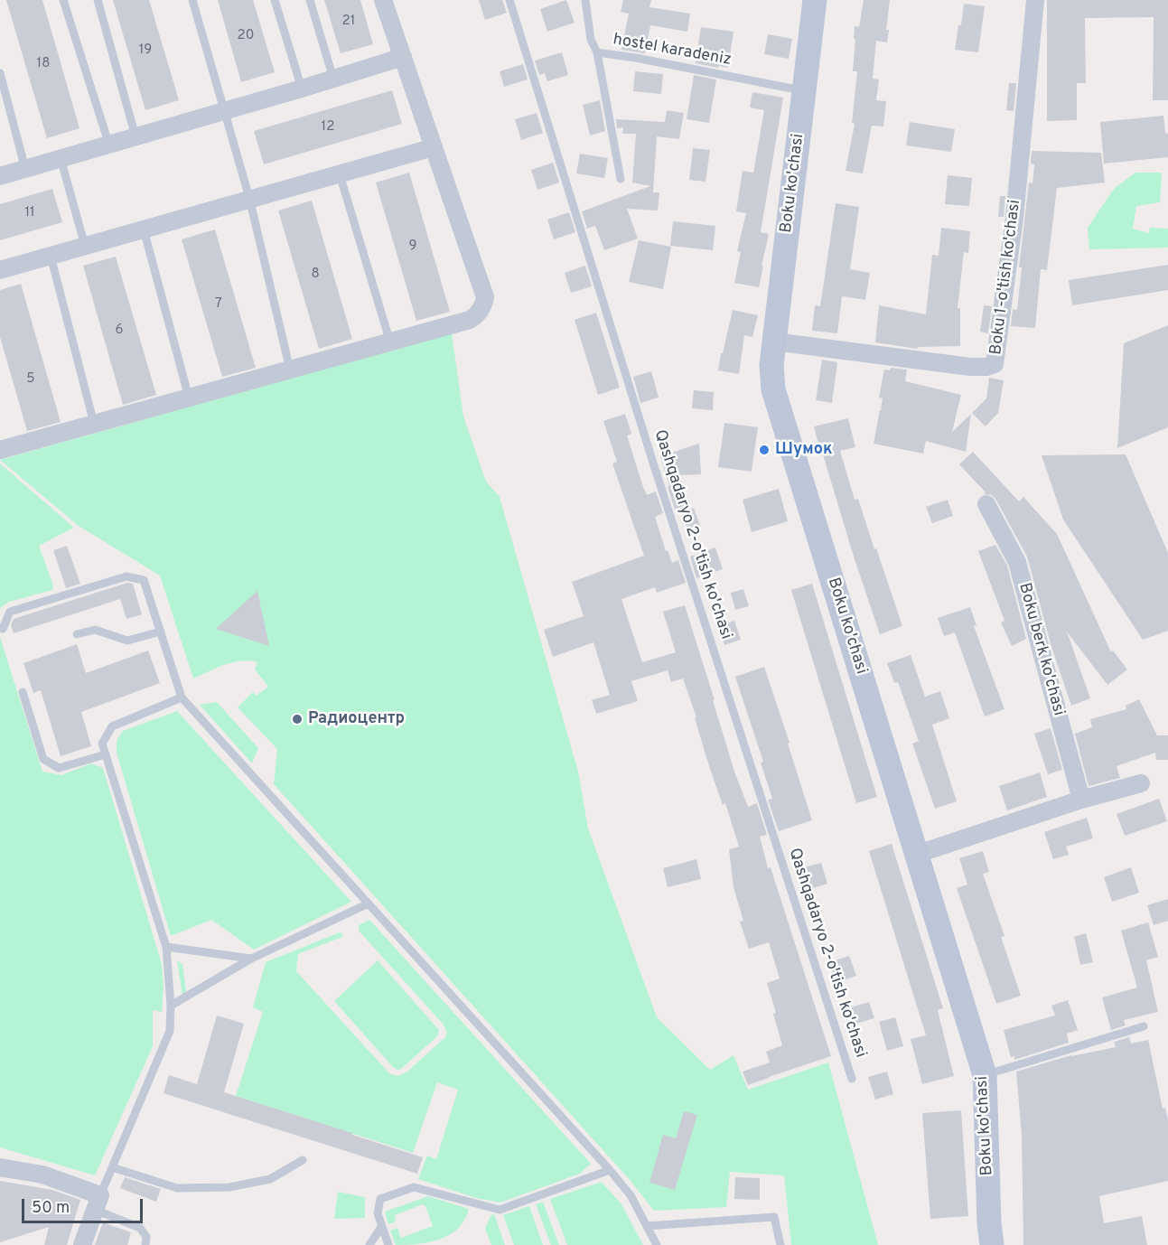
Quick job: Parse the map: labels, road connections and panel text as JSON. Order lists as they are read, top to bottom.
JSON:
{
  "streets": {
    "street": ["Boku ko'chasi", "Boku 1-o'tish ko'chasi", "Boku berk ko'chasi"],
    "lane": ["hostel karadeniz", "Qashqadaryo 2-o'tish ko'chasi"]
  },
  "crossings": [
    ["hostel karadeniz", "Boku ko'chasi"],
    ["Boku ko'chasi", "Boku 1-o'tish ko'chasi"]
  ],
  "places": ["Шумок", "Радиоцентр"],
  "house_numbers": [
    "21",
    "20",
    "19",
    "18",
    "12",
    "11",
    "9",
    "8",
    "7",
    "6",
    "5"
  ],
  "scale_bar": "50 m"
}
